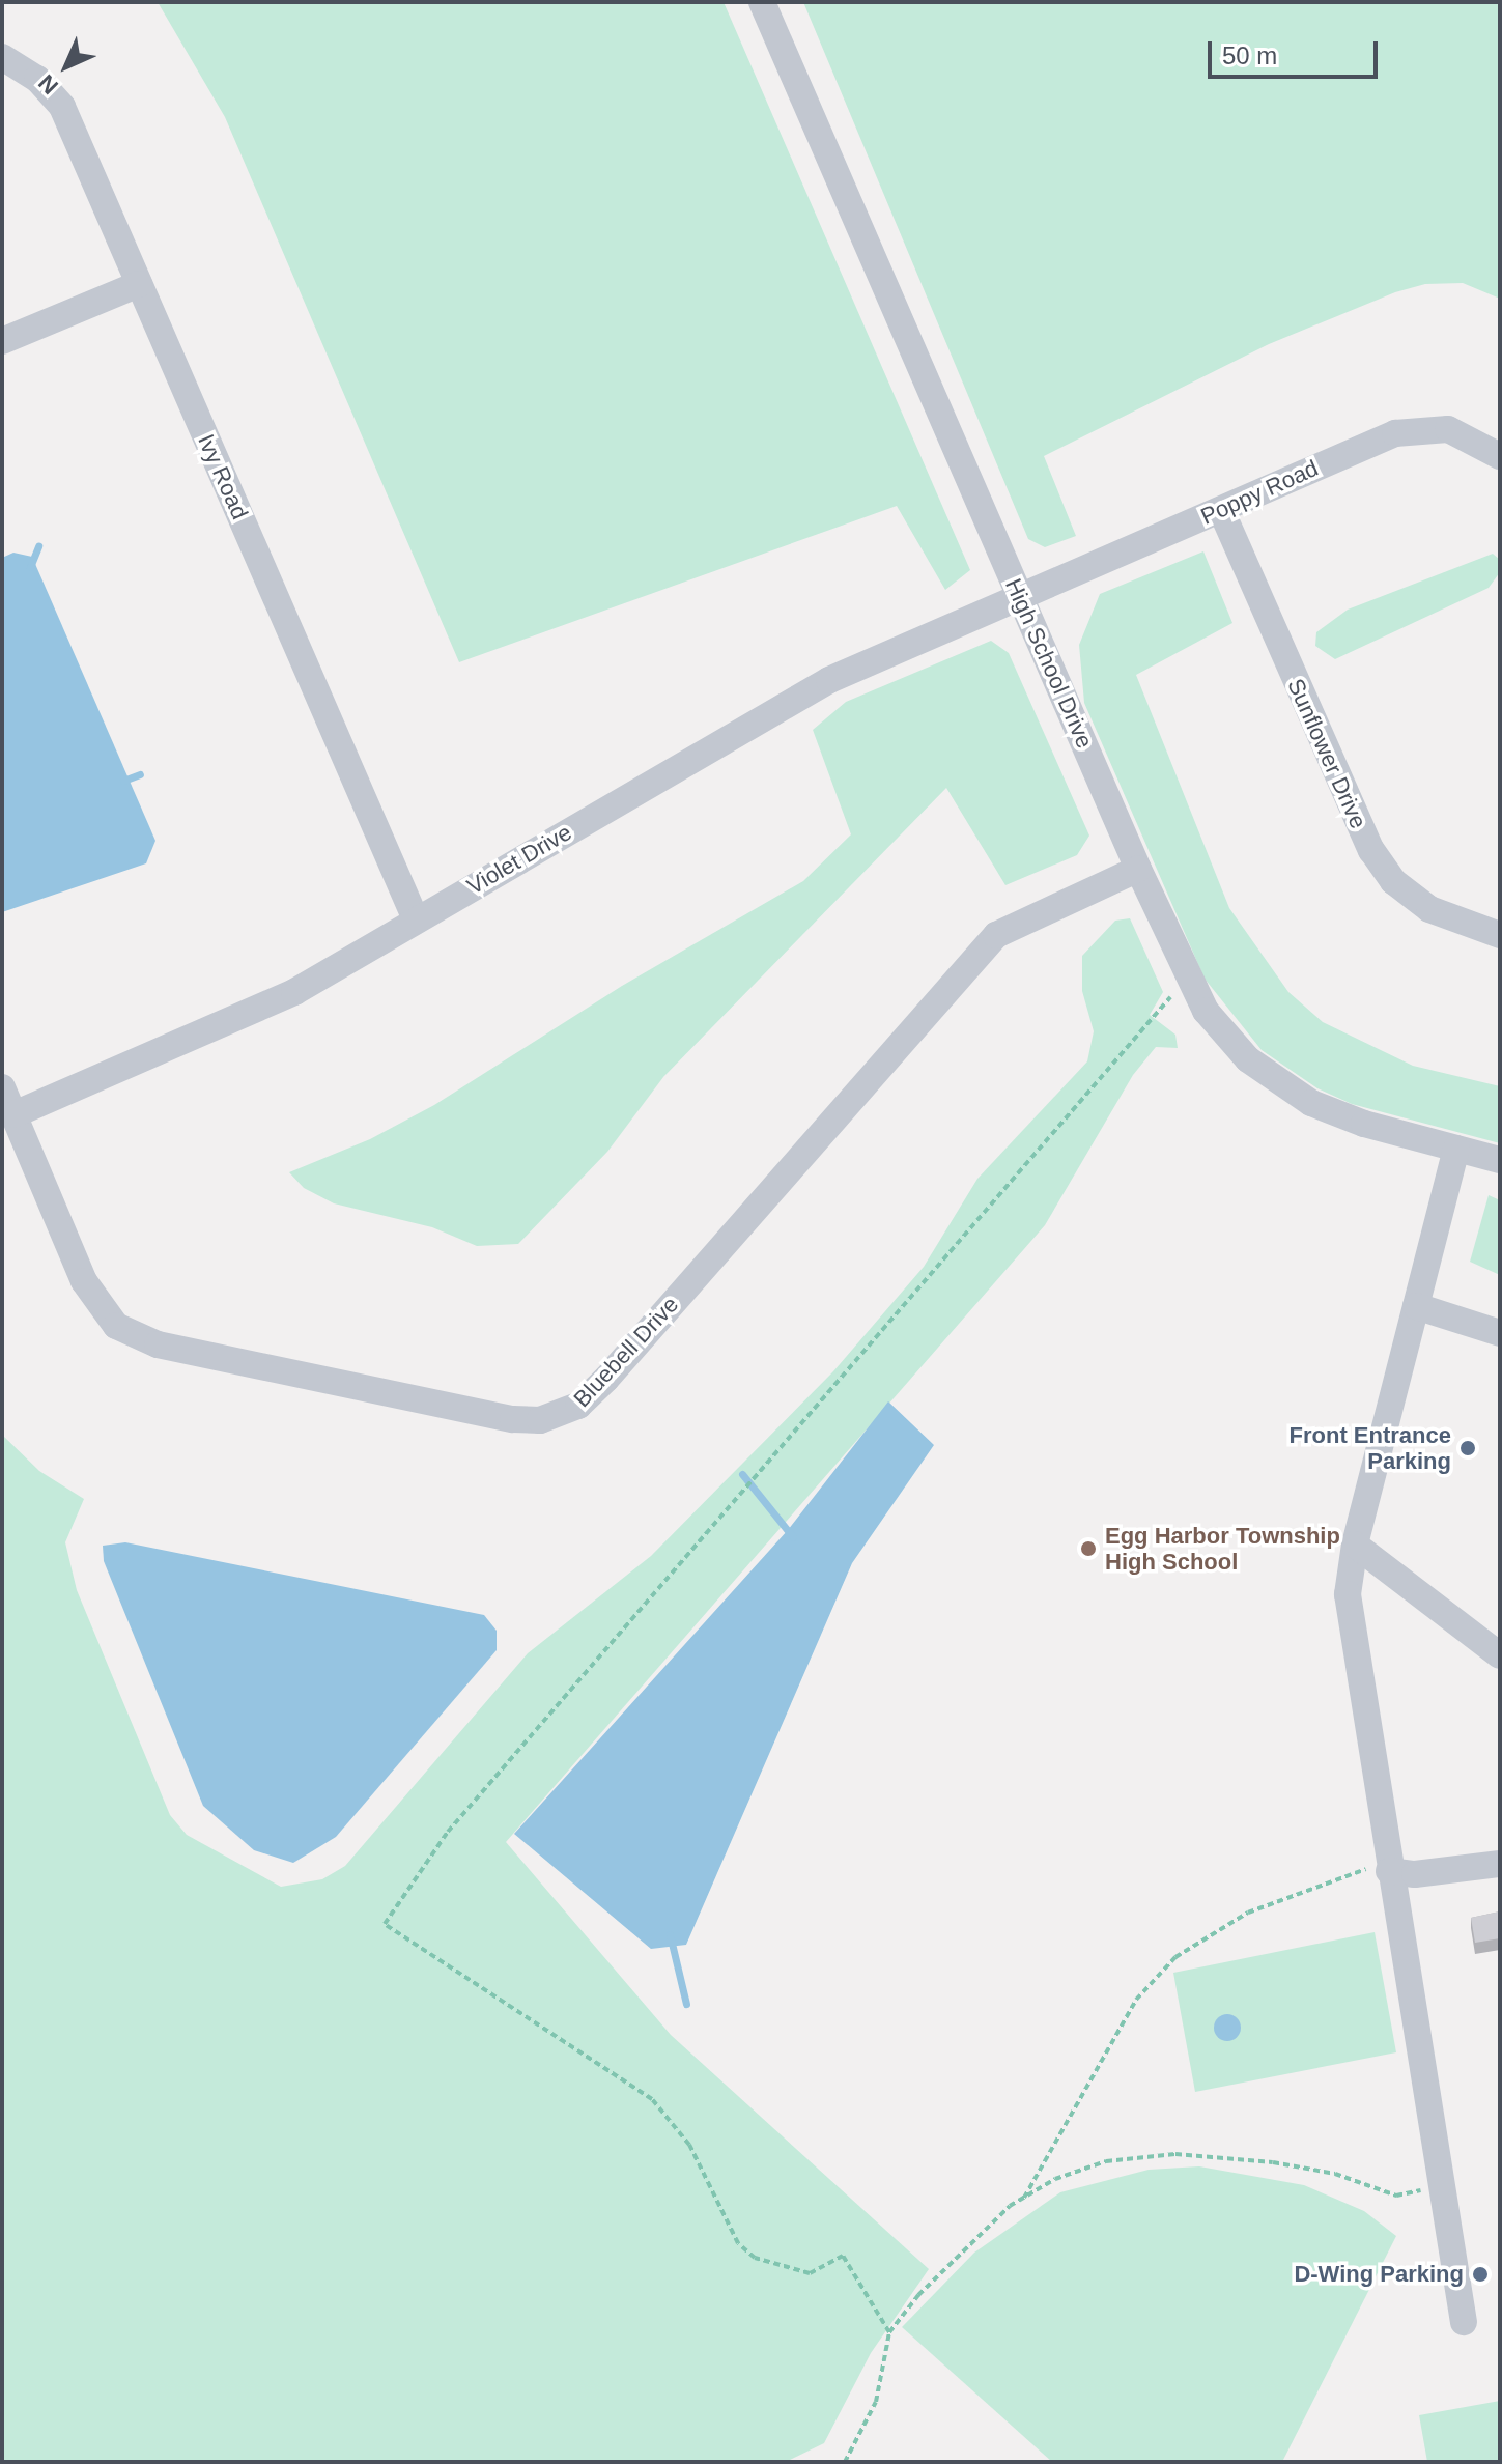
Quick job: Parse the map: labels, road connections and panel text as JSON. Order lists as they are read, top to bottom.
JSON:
{
  "streets": {
    "street": [
      "Ivy Road",
      "Poppy Road",
      "High School Drive",
      "Sunflower Drive",
      "Violet Drive",
      "Bluebell Drive"
    ]
  },
  "crossings": [
    ["Ivy Road", "Violet Drive"],
    ["Poppy Road", "High School Drive"],
    ["Poppy Road", "Sunflower Drive"],
    ["Poppy Road", "Violet Drive"],
    ["High School Drive", "Violet Drive"],
    ["High School Drive", "Bluebell Drive"],
    ["Violet Drive", "Bluebell Drive"]
  ],
  "places": ["Front Entrance Parking", "Egg Harbor Township High School", "D-Wing Parking"],
  "scale_bar": "50 m",
  "north": "bottom left"
}
